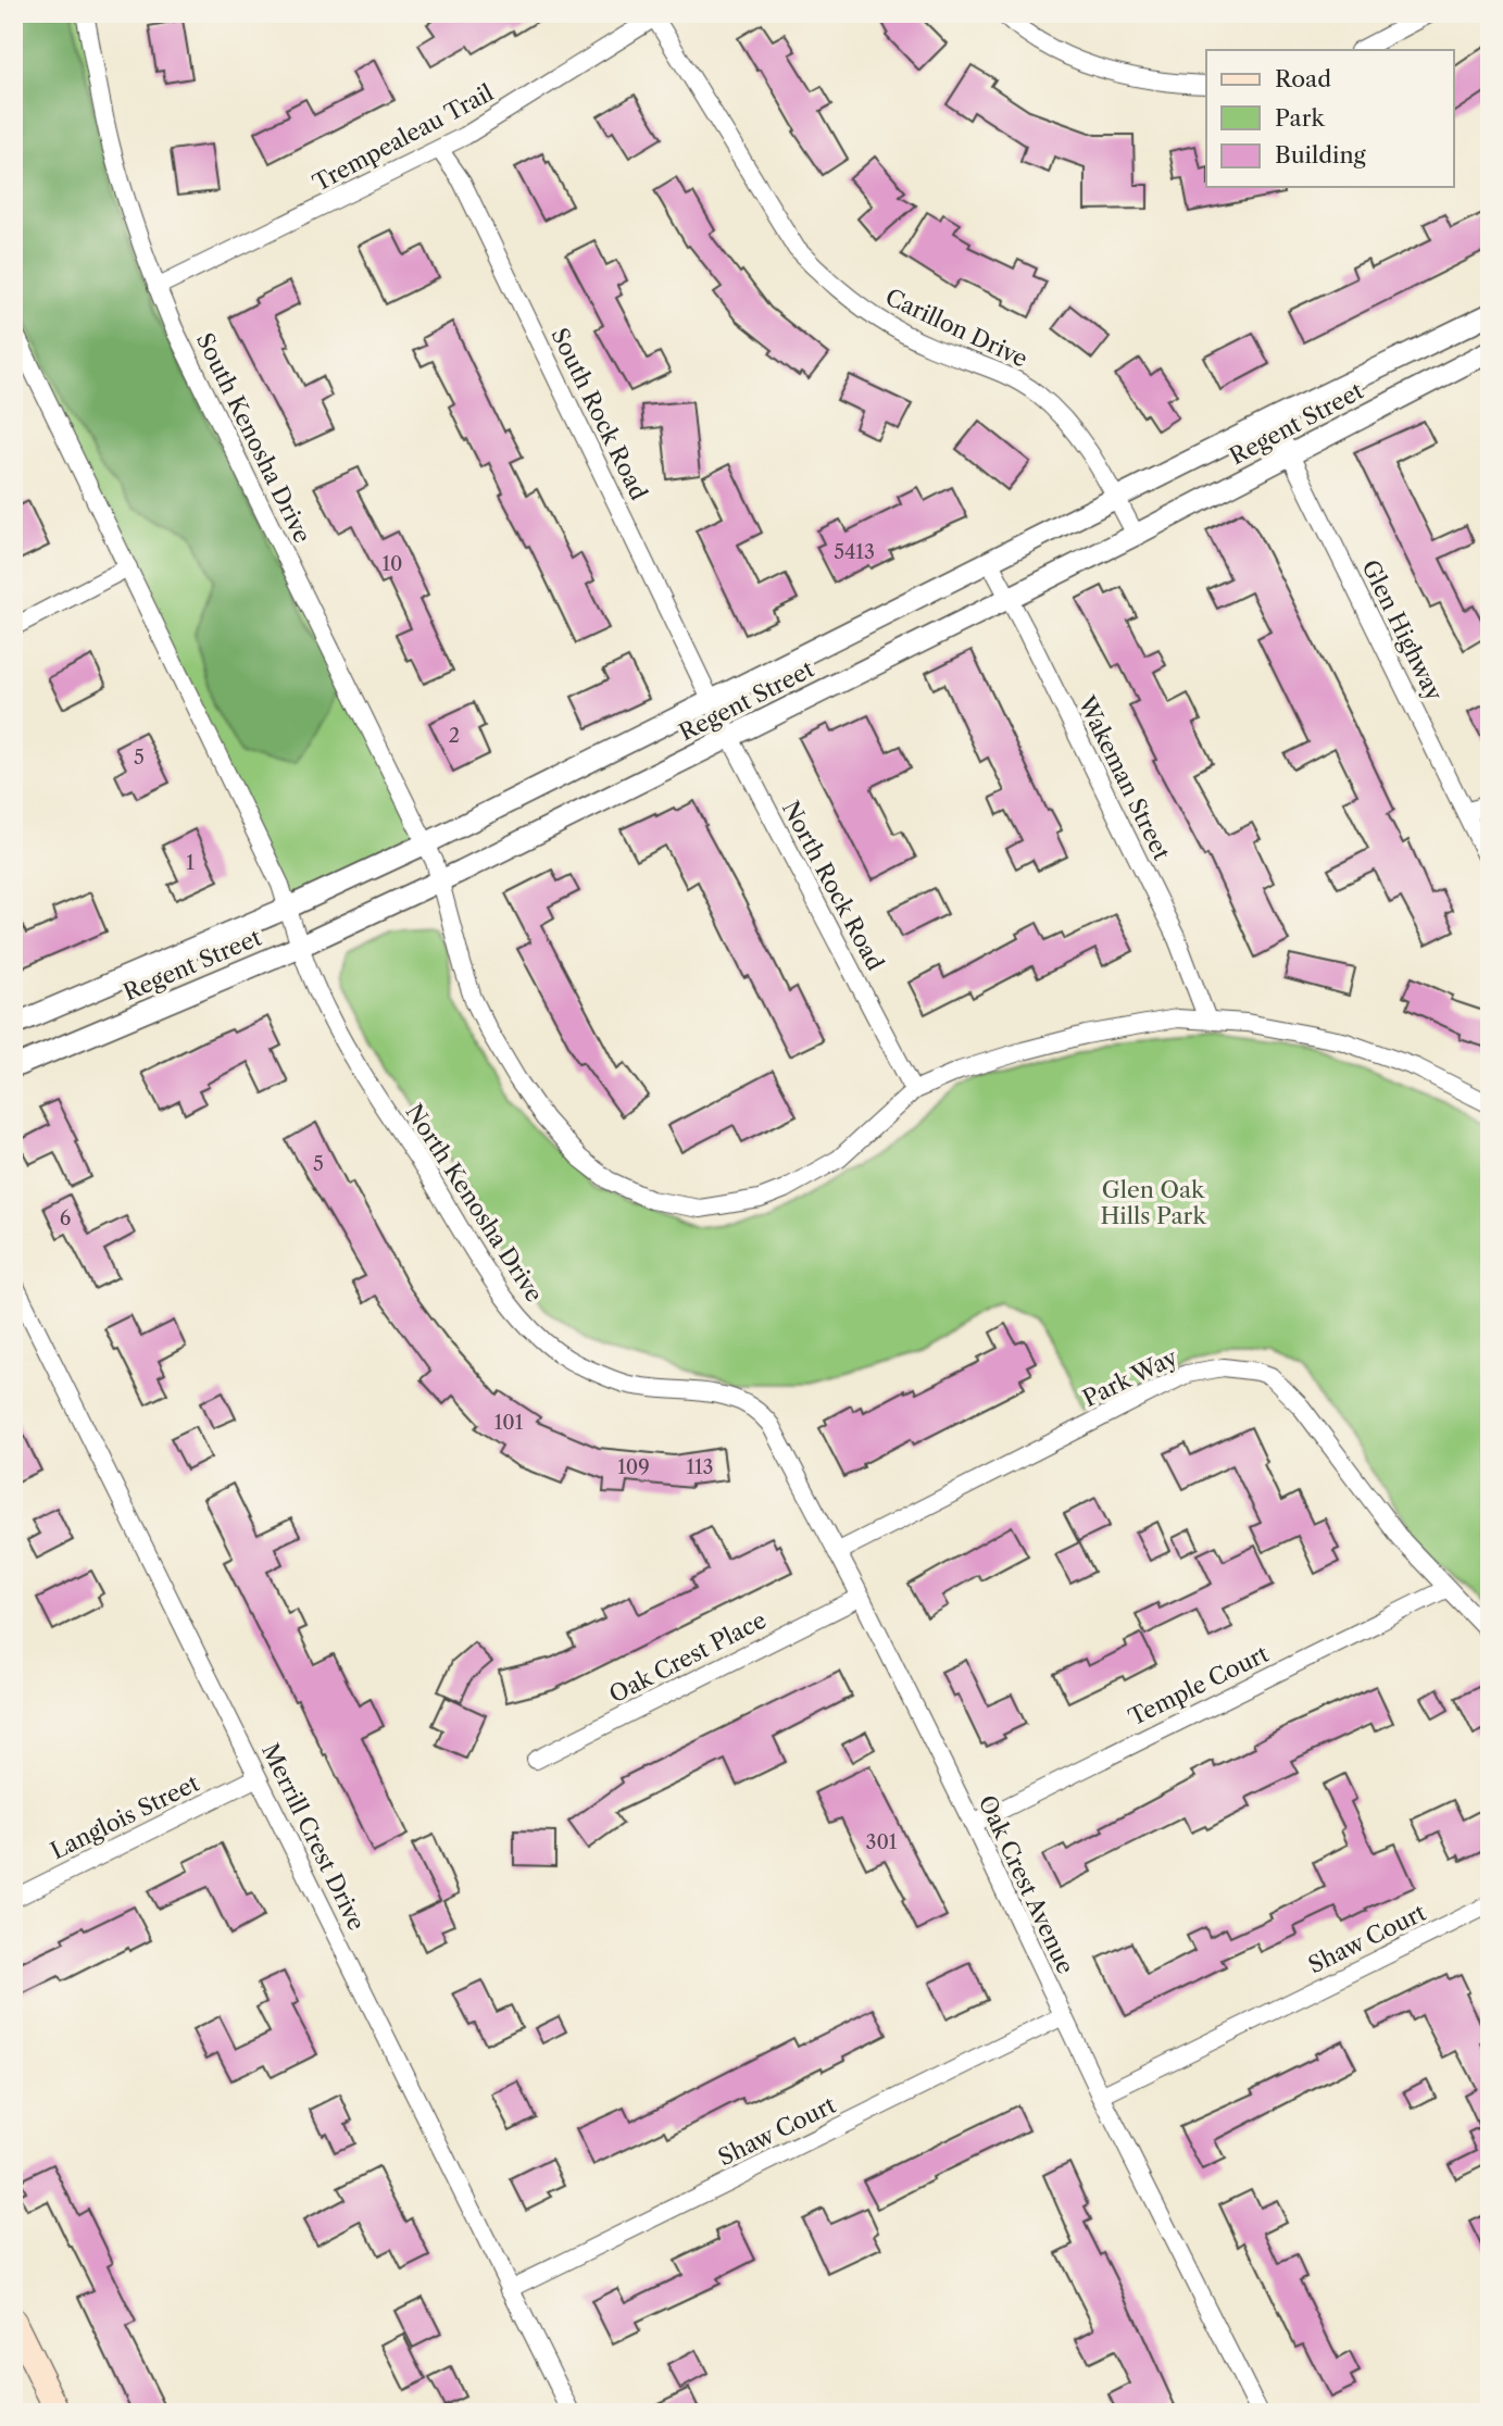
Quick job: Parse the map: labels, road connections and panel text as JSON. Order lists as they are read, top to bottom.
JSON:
{
  "streets": {
    "street": [
      "Trempealeau Trail",
      "Carillon Drive",
      "South Rock Road",
      "Regent Street",
      "South Kenosha Drive",
      "Glen Highway",
      "Wakeman Street",
      "North Rock Road",
      "North Kenosha Drive",
      "Park Way",
      "Oak Crest Place",
      "Temple Court",
      "Langlois Street",
      "Merrill Crest Drive",
      "Oak Crest Avenue",
      "Shaw Court"
    ]
  },
  "crossings": [
    ["Trempealeau Trail", "Carillon Drive"],
    ["Trempealeau Trail", "South Rock Road"],
    ["Trempealeau Trail", "South Kenosha Drive"],
    ["Carillon Drive", "Regent Street"],
    ["South Rock Road", "Regent Street"],
    ["South Rock Road", "North Rock Road"],
    ["Regent Street", "South Kenosha Drive"],
    ["Regent Street", "Glen Highway"],
    ["Regent Street", "Wakeman Street"],
    ["Regent Street", "North Rock Road"],
    ["Regent Street", "North Kenosha Drive"],
    ["North Kenosha Drive", "Oak Crest Avenue"],
    ["Park Way", "Temple Court"],
    ["Park Way", "Oak Crest Avenue"],
    ["Oak Crest Place", "Oak Crest Avenue"],
    ["Temple Court", "Oak Crest Avenue"],
    ["Langlois Street", "Merrill Crest Drive"],
    ["Merrill Crest Drive", "Shaw Court"],
    ["Oak Crest Avenue", "Shaw Court"]
  ],
  "parks": ["Glen Oak Hills Park"],
  "house_numbers": [
    "5413",
    "10",
    "2",
    "5",
    "1",
    "5",
    "6",
    "101",
    "109",
    "113",
    "301"
  ],
  "legend": ["Road", "Park", "Building"]
}
